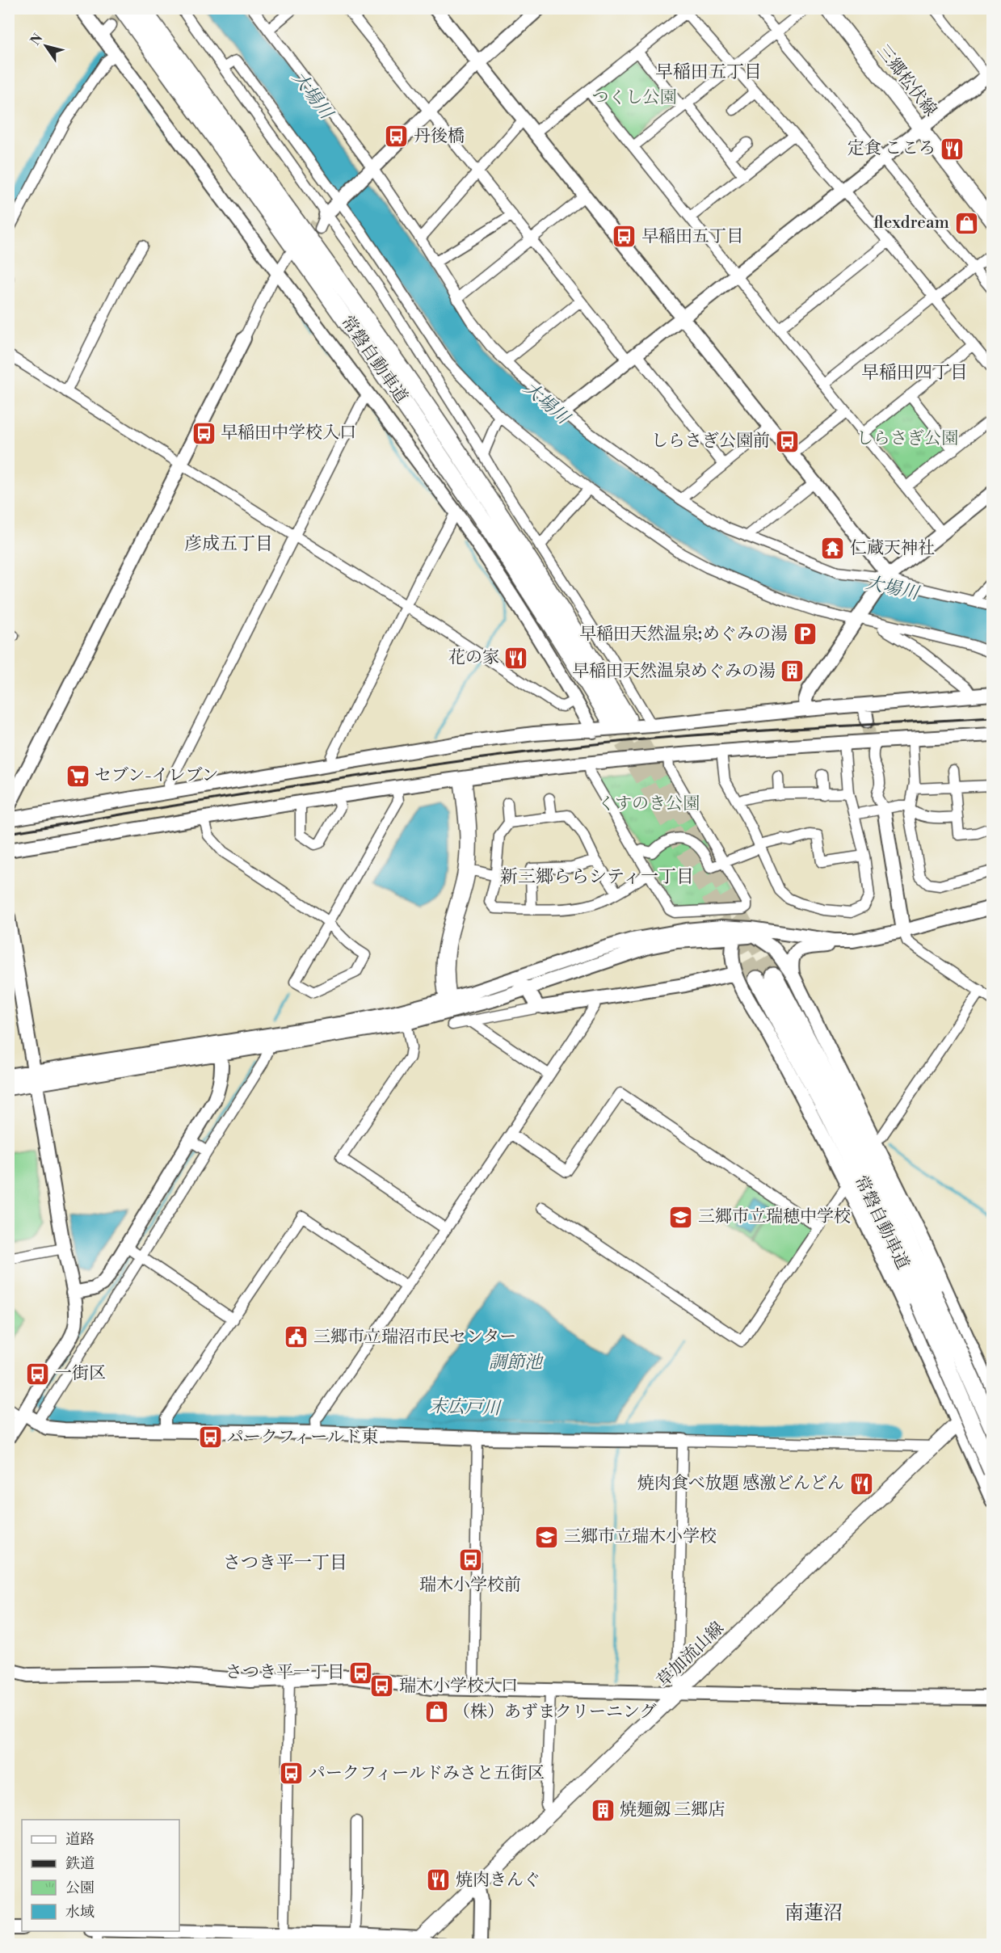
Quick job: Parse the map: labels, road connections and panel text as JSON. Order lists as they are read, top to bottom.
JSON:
{
  "streets": {
    "highway": ["常磐自動車道"],
    "main road": ["三郷松伏線", "草加流山線"]
  },
  "districts": [
    "早稲田五丁目",
    "早稲田四丁目",
    "彦成五丁目",
    "新三郷ららシティ一丁目",
    "さつき平一丁目",
    "南蓮沼"
  ],
  "water": ["大場川", "調節池", "末広戸川"],
  "parks": ["つくし公園", "しらさぎ公園", "くすのき公園"],
  "places": {
    "bus stop": [
      "丹後橋",
      "早稲田五丁目",
      "早稲田中学校入口",
      "しらさぎ公園前",
      "一街区",
      "パークフィールド東",
      "瑞木小学校前",
      "さつき平一丁目",
      "瑞木小学校入口",
      "パークフィールドみさと五街区"
    ],
    "restaurant": [
      "定食 こころ",
      "花の家",
      "焼肉食べ放題 感激どんどん",
      "焼肉きんぐ"
    ],
    "shop": ["flexdream", "（株）あずまクリーニング"],
    "temple": ["仁蔵天神社"],
    "parking": ["早稲田天然温泉;めぐみの湯"],
    "building": ["早稲田天然温泉めぐみの湯", "焼麺劔 三郷店"],
    "supermarket": ["セブン-イレブン"],
    "school or university": ["三郷市立瑞穂中学校", "三郷市立瑞木小学校"],
    "public building": ["三郷市立瑞沼市民センター"]
  },
  "legend": [
    "道路",
    "鉄道",
    "公園",
    "水域"
  ],
  "north": "top left"
}
